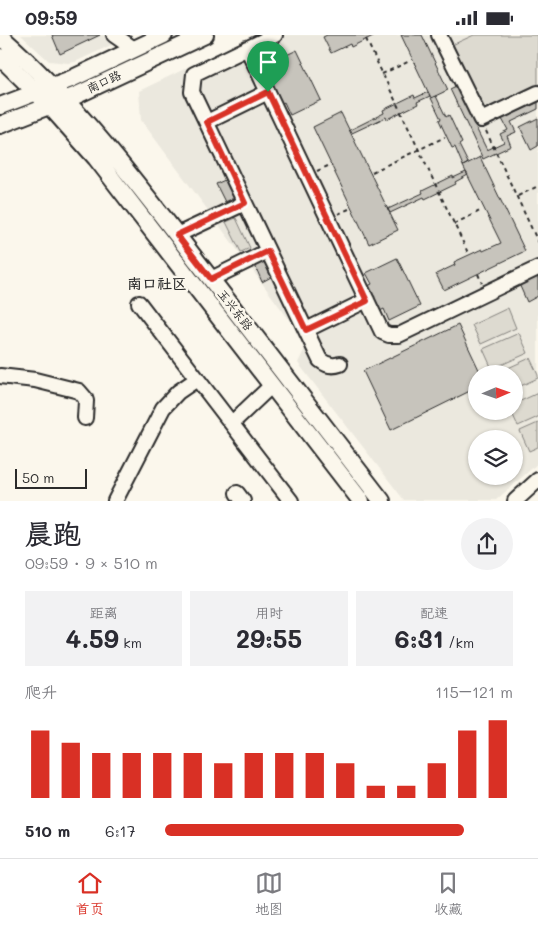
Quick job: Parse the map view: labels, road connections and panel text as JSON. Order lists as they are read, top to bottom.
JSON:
{
  "streets": {
    "main road": ["南口路", "玉兴东路"]
  },
  "crossings": [
    ["南口路", "玉兴东路"]
  ],
  "districts": ["南口社区"],
  "scale_bar": "50 m",
  "north": "right",
  "page": {
    "status": "09:59",
    "scale": "50 m",
    "heading": ["晨跑", "09:59 · 9 × 510 m"],
    "stats": [
      ["距离", "4.59 km"],
      ["用时", "29:55"],
      ["配速", "6:31 /km"]
    ],
    "chart": ["爬升", "115–121 m"],
    "list": [
      {
        "name": "510 m",
        "note": "6:17"
      }
    ],
    "tabs": ["首页", "地图", "收藏"]
  }
}
